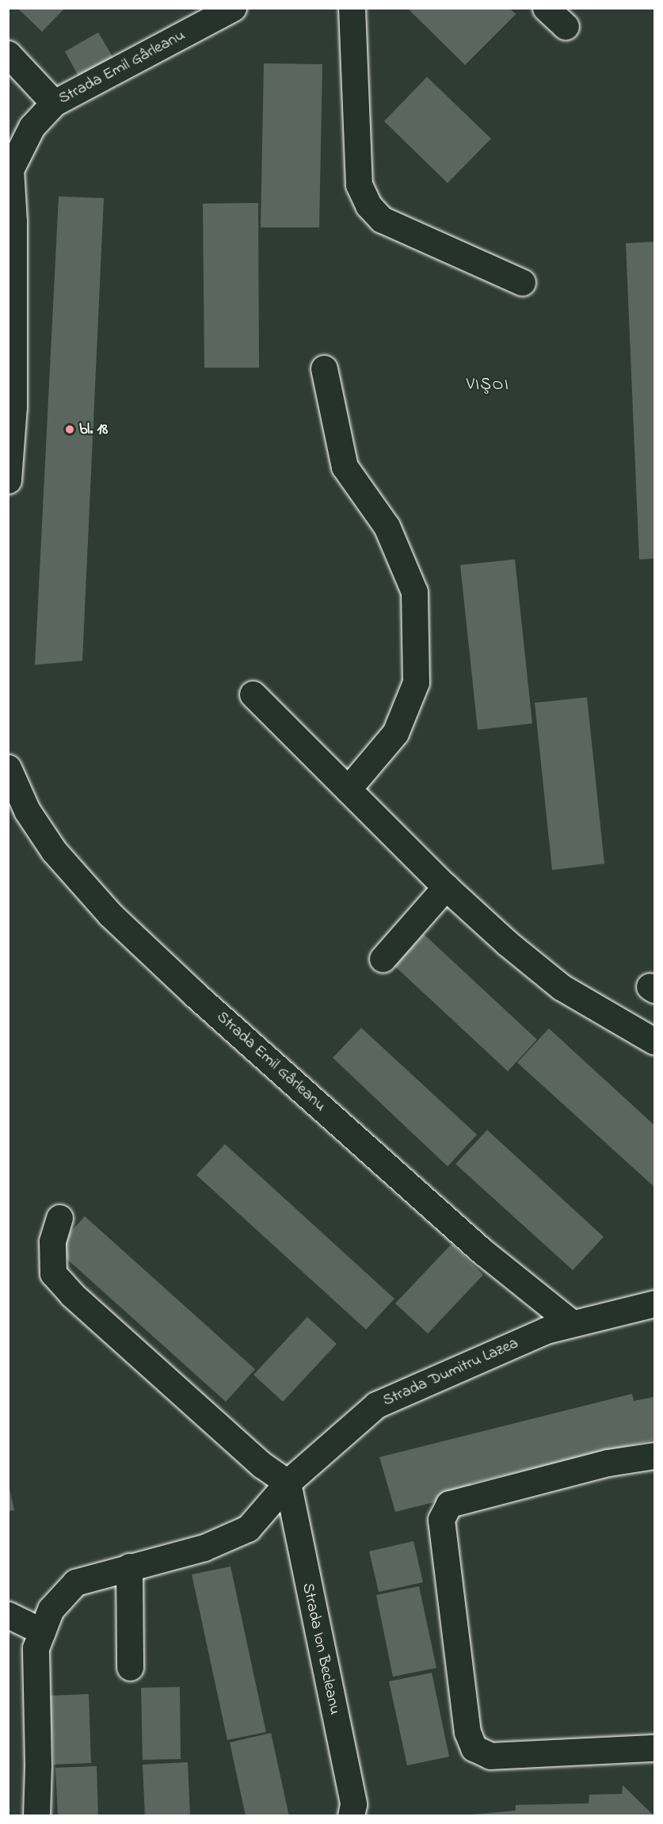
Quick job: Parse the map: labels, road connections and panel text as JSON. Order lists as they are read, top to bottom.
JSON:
{
  "streets": {
    "street": ["Strada Emil Gârleanu", "Strada Dumitru Lazea", "Strada Ion Becleanu"]
  },
  "crossings": [
    ["Strada Emil Gârleanu", "Strada Dumitru Lazea"],
    ["Strada Dumitru Lazea", "Strada Ion Becleanu"]
  ],
  "districts": ["VIŞOI"],
  "places": ["bl. 18"]
}
